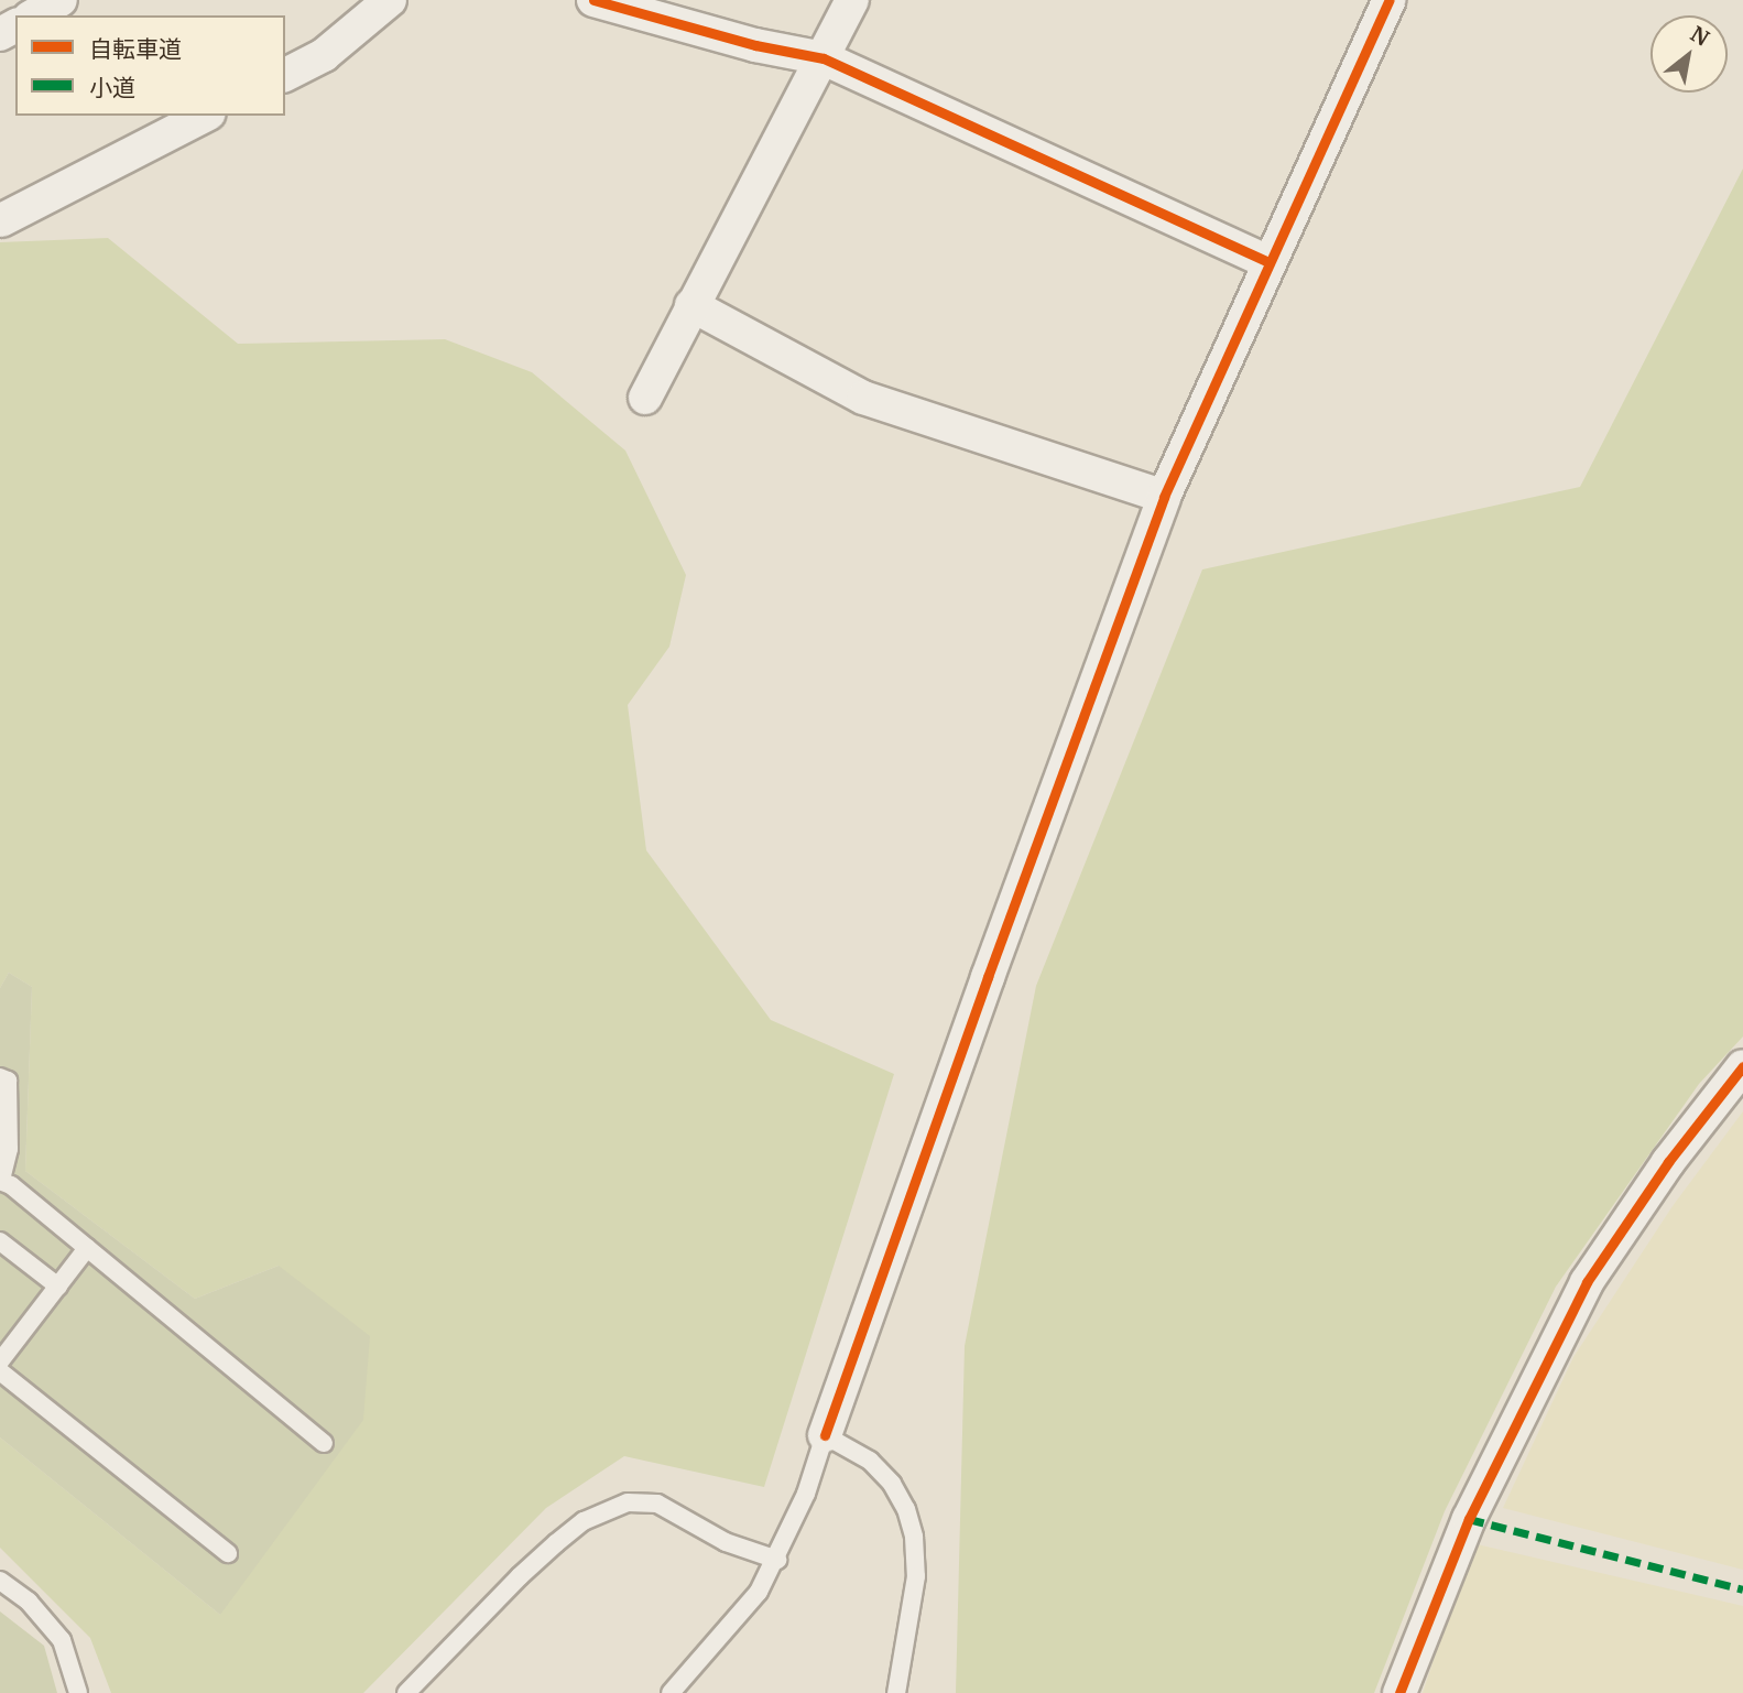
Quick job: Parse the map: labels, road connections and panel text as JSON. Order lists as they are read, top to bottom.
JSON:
{
  "legend": ["自転車道", "小道"],
  "north": "top right"
}
